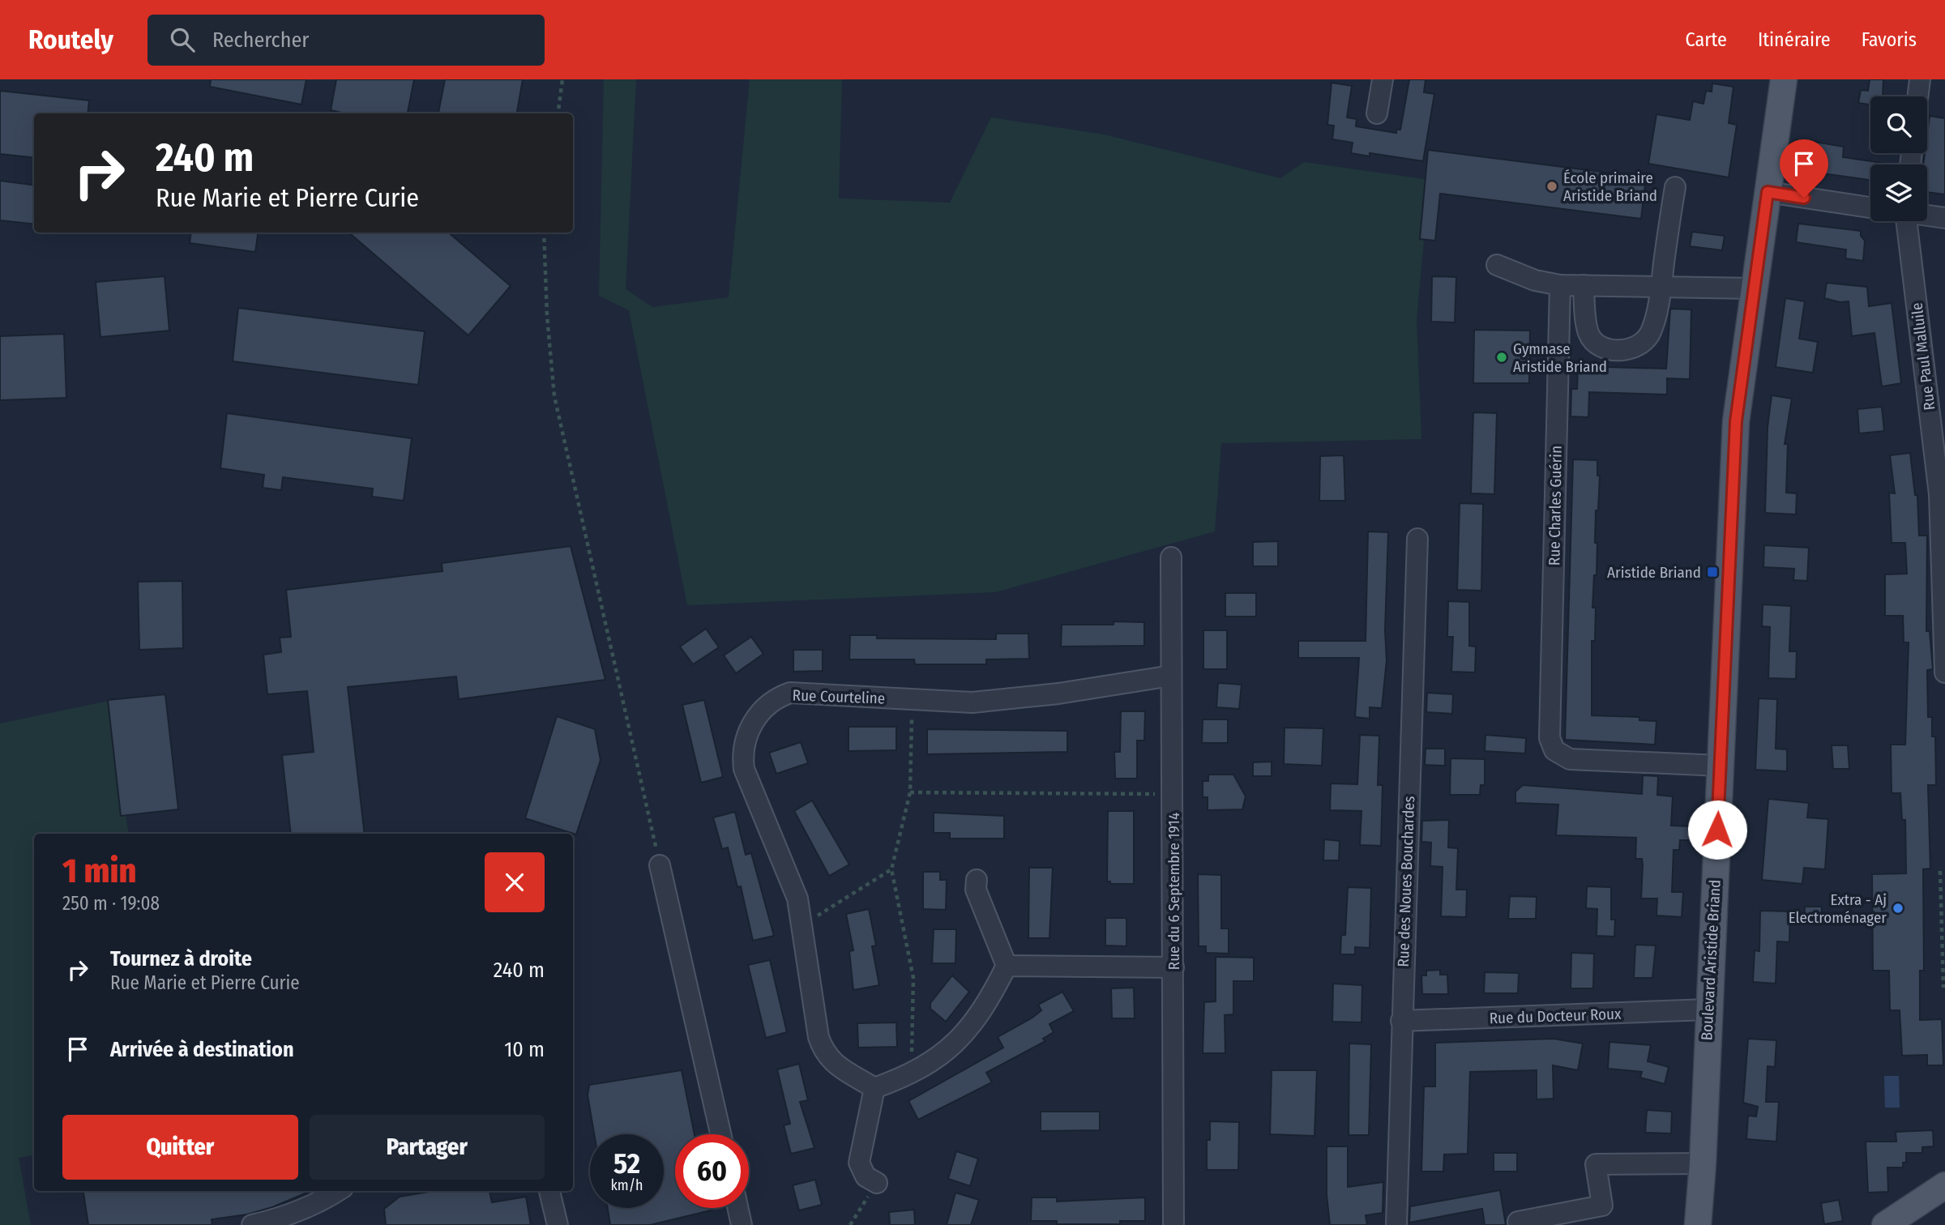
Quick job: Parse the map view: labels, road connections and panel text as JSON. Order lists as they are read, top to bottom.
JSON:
{
  "streets": {
    "main road": ["Boulevard Aristide Briand"],
    "street": [
      "Rue Paul Malluile",
      "Rue Charles Guérin",
      "Rue Courteline",
      "Rue des Noues Bouchardes",
      "Rue du 6 Septembre 1914",
      "Rue du Docteur Roux"
    ]
  },
  "crossings": [
    ["Rue Charles Guérin", "Boulevard Aristide Briand"],
    ["Rue Courteline", "Rue du 6 Septembre 1914"],
    ["Rue des Noues Bouchardes", "Rue du Docteur Roux"],
    ["Boulevard Aristide Briand", "Rue du Docteur Roux"]
  ],
  "places": {
    "other": ["École primaire Aristide Briand", "Gymnase Aristide Briand", "Extra - Aj Electroménager"],
    "transit": ["Aristide Briand"]
  },
  "page": {
    "header": "Routely",
    "search": "Rechercher",
    "nav": ["Carte", "Itinéraire", "Favoris"],
    "turn": ["240 m", "Rue Marie et Pierre Curie"],
    "heading": ["1 min", "250 m · 19:08"],
    "list": [
      {
        "name": "Tournez à droite",
        "note": "Rue Marie et Pierre Curie",
        "value": "240 m"
      },
      {
        "name": "Arrivée à destination",
        "value": "10 m"
      }
    ],
    "buttons": ["Quitter", "Partager"],
    "speed": "52 km/h",
    "limit": "60"
  }
}
